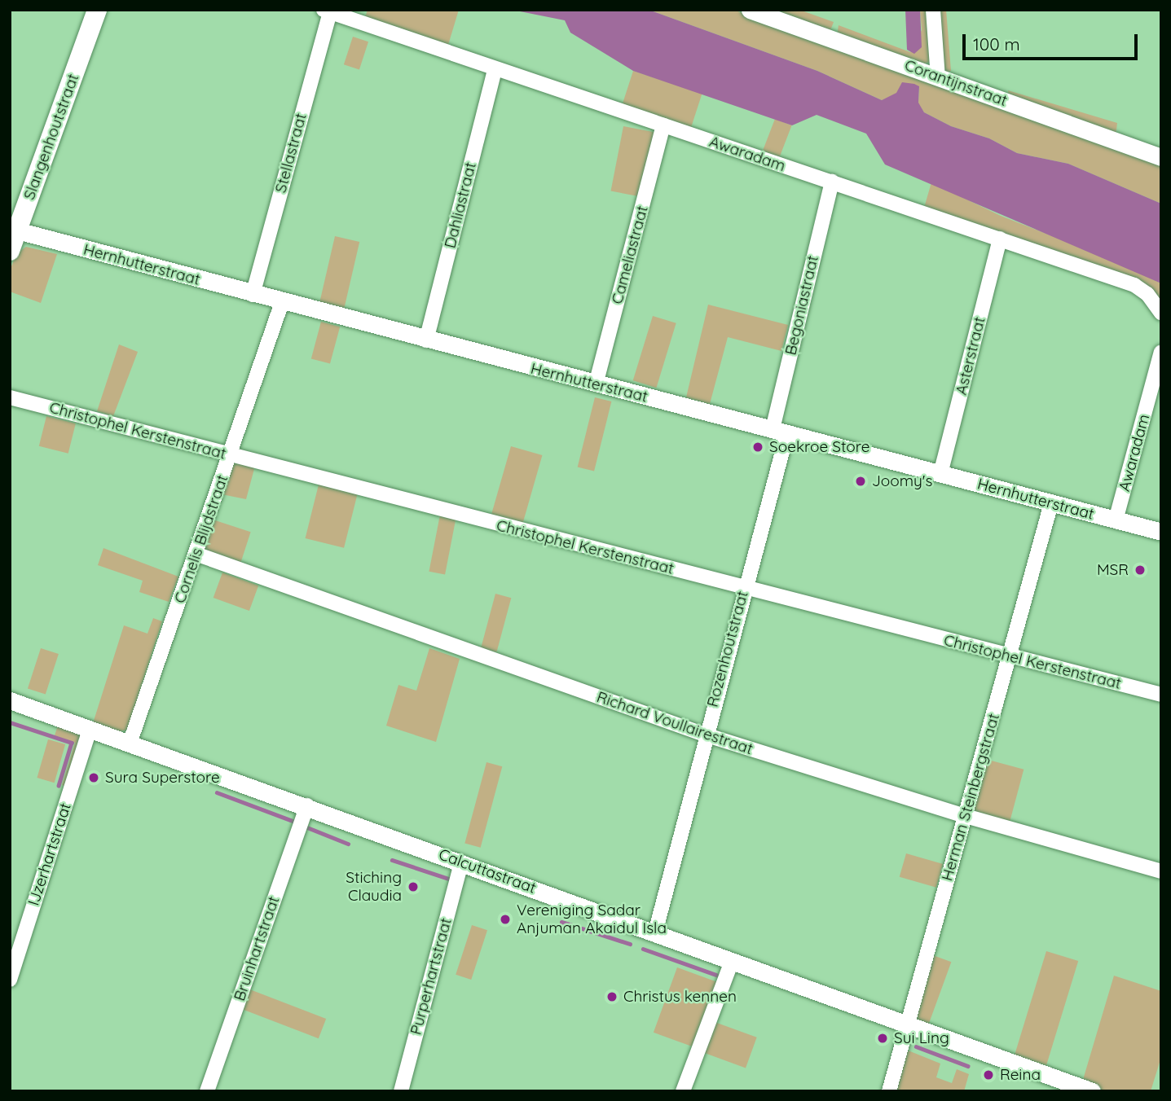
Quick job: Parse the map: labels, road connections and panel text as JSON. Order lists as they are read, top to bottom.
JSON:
{
  "streets": {
    "main road": ["Slangenhoutstraat"],
    "street": [
      "Corantijnstraat",
      "Stellastraat",
      "Awaradam",
      "Dahliastraat",
      "Cameliastraat",
      "Hernhutterstraat",
      "Begoniastraat",
      "Asterstraat",
      "Christophel Kerstenstraat",
      "Cornelis Blijdstraat",
      "Rozenhoutstraat",
      "Richard Voullairestraat",
      "Herman Steinbergstraat",
      "IJzerhartstraat",
      "Calcuttastraat",
      "Bruinhartstraat",
      "Purperhartstraat"
    ]
  },
  "crossings": [
    ["Slangenhoutstraat", "Hernhutterstraat"],
    ["Stellastraat", "Awaradam"],
    ["Stellastraat", "Hernhutterstraat"],
    ["Awaradam", "Dahliastraat"],
    ["Awaradam", "Cameliastraat"],
    ["Awaradam", "Hernhutterstraat"],
    ["Awaradam", "Begoniastraat"],
    ["Awaradam", "Asterstraat"],
    ["Dahliastraat", "Hernhutterstraat"],
    ["Cameliastraat", "Hernhutterstraat"],
    ["Hernhutterstraat", "Begoniastraat"],
    ["Hernhutterstraat", "Asterstraat"],
    ["Hernhutterstraat", "Cornelis Blijdstraat"],
    ["Hernhutterstraat", "Rozenhoutstraat"],
    ["Hernhutterstraat", "Herman Steinbergstraat"],
    ["Begoniastraat", "Rozenhoutstraat"],
    ["Christophel Kerstenstraat", "Cornelis Blijdstraat"],
    ["Christophel Kerstenstraat", "Rozenhoutstraat"],
    ["Christophel Kerstenstraat", "Herman Steinbergstraat"],
    ["Cornelis Blijdstraat", "Richard Voullairestraat"],
    ["Cornelis Blijdstraat", "Calcuttastraat"],
    ["Rozenhoutstraat", "Richard Voullairestraat"],
    ["Rozenhoutstraat", "Calcuttastraat"],
    ["Richard Voullairestraat", "Herman Steinbergstraat"],
    ["Herman Steinbergstraat", "Calcuttastraat"],
    ["IJzerhartstraat", "Calcuttastraat"],
    ["Calcuttastraat", "Bruinhartstraat"],
    ["Calcuttastraat", "Purperhartstraat"]
  ],
  "places": [
    "Soekroe Store",
    "Joomy's",
    "MSR",
    "Sura Superstore",
    "Stiching Claudia",
    "Vereniging Sadar Anjuman Akaidul Isla",
    "Christus kennen",
    "Sui Ling",
    "Reina"
  ],
  "scale_bar": "100 m"
}
